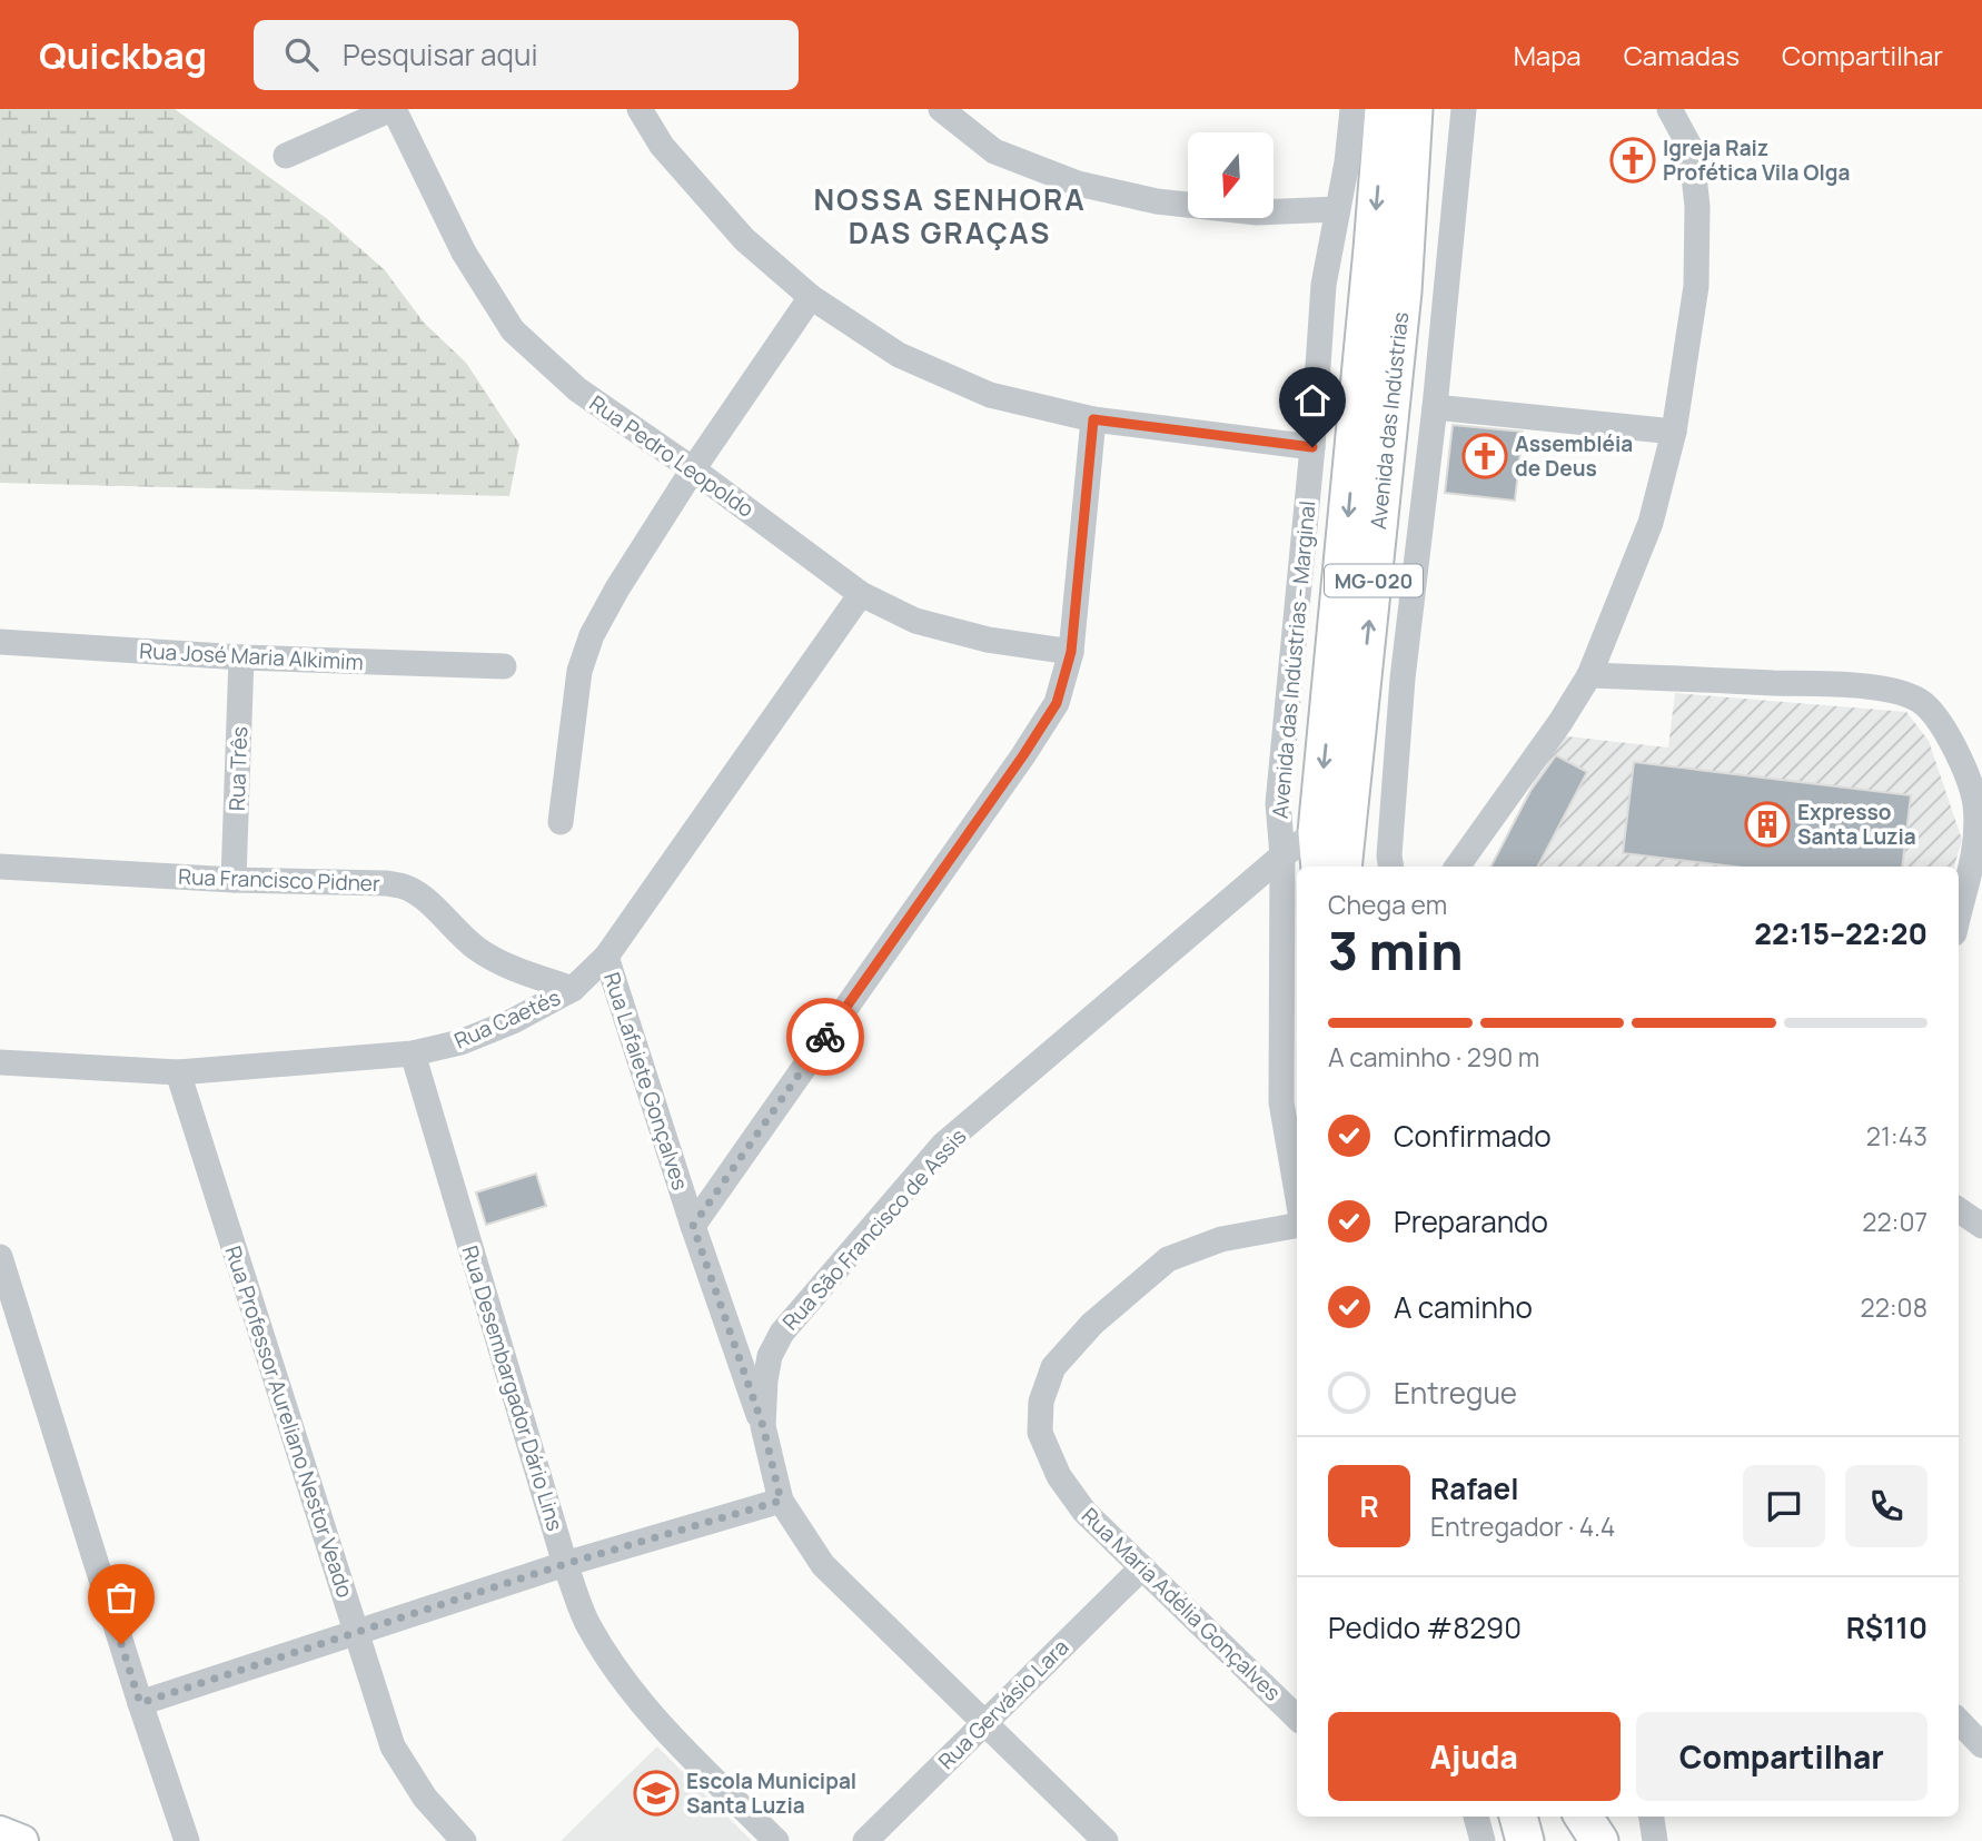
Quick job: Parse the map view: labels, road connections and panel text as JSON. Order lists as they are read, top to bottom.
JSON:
{
  "streets": {
    "highway": ["Avenida das Indústrias", "MG-020"],
    "street": [
      "Rua Pedro Leopoldo",
      "Rua José Maria Alkimim",
      "Avenida das Indústrias - Marginal",
      "Rua Três",
      "Rua Francisco Pidner",
      "Rua Caetés",
      "Rua Lafaiete Gonçalves",
      "Rua São Francisco de Assis",
      "Rua Desembargador Dário Lins",
      "Rua Professor Aureliano Nestor Veado",
      "Rua Maria Adélia Gonçalves",
      "Rua Gervásio Lara"
    ]
  },
  "crossings": [
    ["Avenida das Indústrias", "Avenida das Indústrias - Marginal"],
    ["Avenida das Indústrias", "Rua São Francisco de Assis"],
    ["Rua Pedro Leopoldo", "Rua Caetés"],
    ["Rua José Maria Alkimim", "Rua Três"],
    ["Avenida das Indústrias - Marginal", "Rua São Francisco de Assis"],
    ["Rua Três", "Rua Francisco Pidner"],
    ["Rua Francisco Pidner", "Rua Caetés"],
    ["Rua Caetés", "Rua Lafaiete Gonçalves"],
    ["Rua Caetés", "Rua Desembargador Dário Lins"],
    ["Rua Caetés", "Rua Professor Aureliano Nestor Veado"],
    ["Rua Lafaiete Gonçalves", "Rua São Francisco de Assis"],
    ["Rua São Francisco de Assis", "Rua Gervásio Lara"],
    ["Rua Maria Adélia Gonçalves", "Rua Gervásio Lara"]
  ],
  "districts": ["NOSSA SENHORA DAS GRAÇAS"],
  "places": {
    "church": ["Igreja Raiz Profética Vila Olga", "Assembléia de Deus"],
    "building": ["Expresso Santa Luzia"],
    "school or university": ["Escola Municipal Santa Luzia"]
  },
  "north": "bottom",
  "page": {
    "header": "Quickbag",
    "search": "Pesquisar aqui",
    "nav": ["Mapa", "Camadas", "Compartilhar"],
    "heading": ["3 min", "Chega em", "22:15–22:20"],
    "panel": [
      "Rafael",
      "Entregador · 4.4",
      "Pedido #8290",
      "R$110"
    ],
    "bar": "A caminho · 290 m",
    "list": [
      ["Confirmado", "21:43"],
      ["Preparando", "22:07"],
      ["A caminho", "22:08"],
      "Entregue"
    ],
    "round": "R",
    "buttons": ["Ajuda", "Compartilhar"]
  }
}
